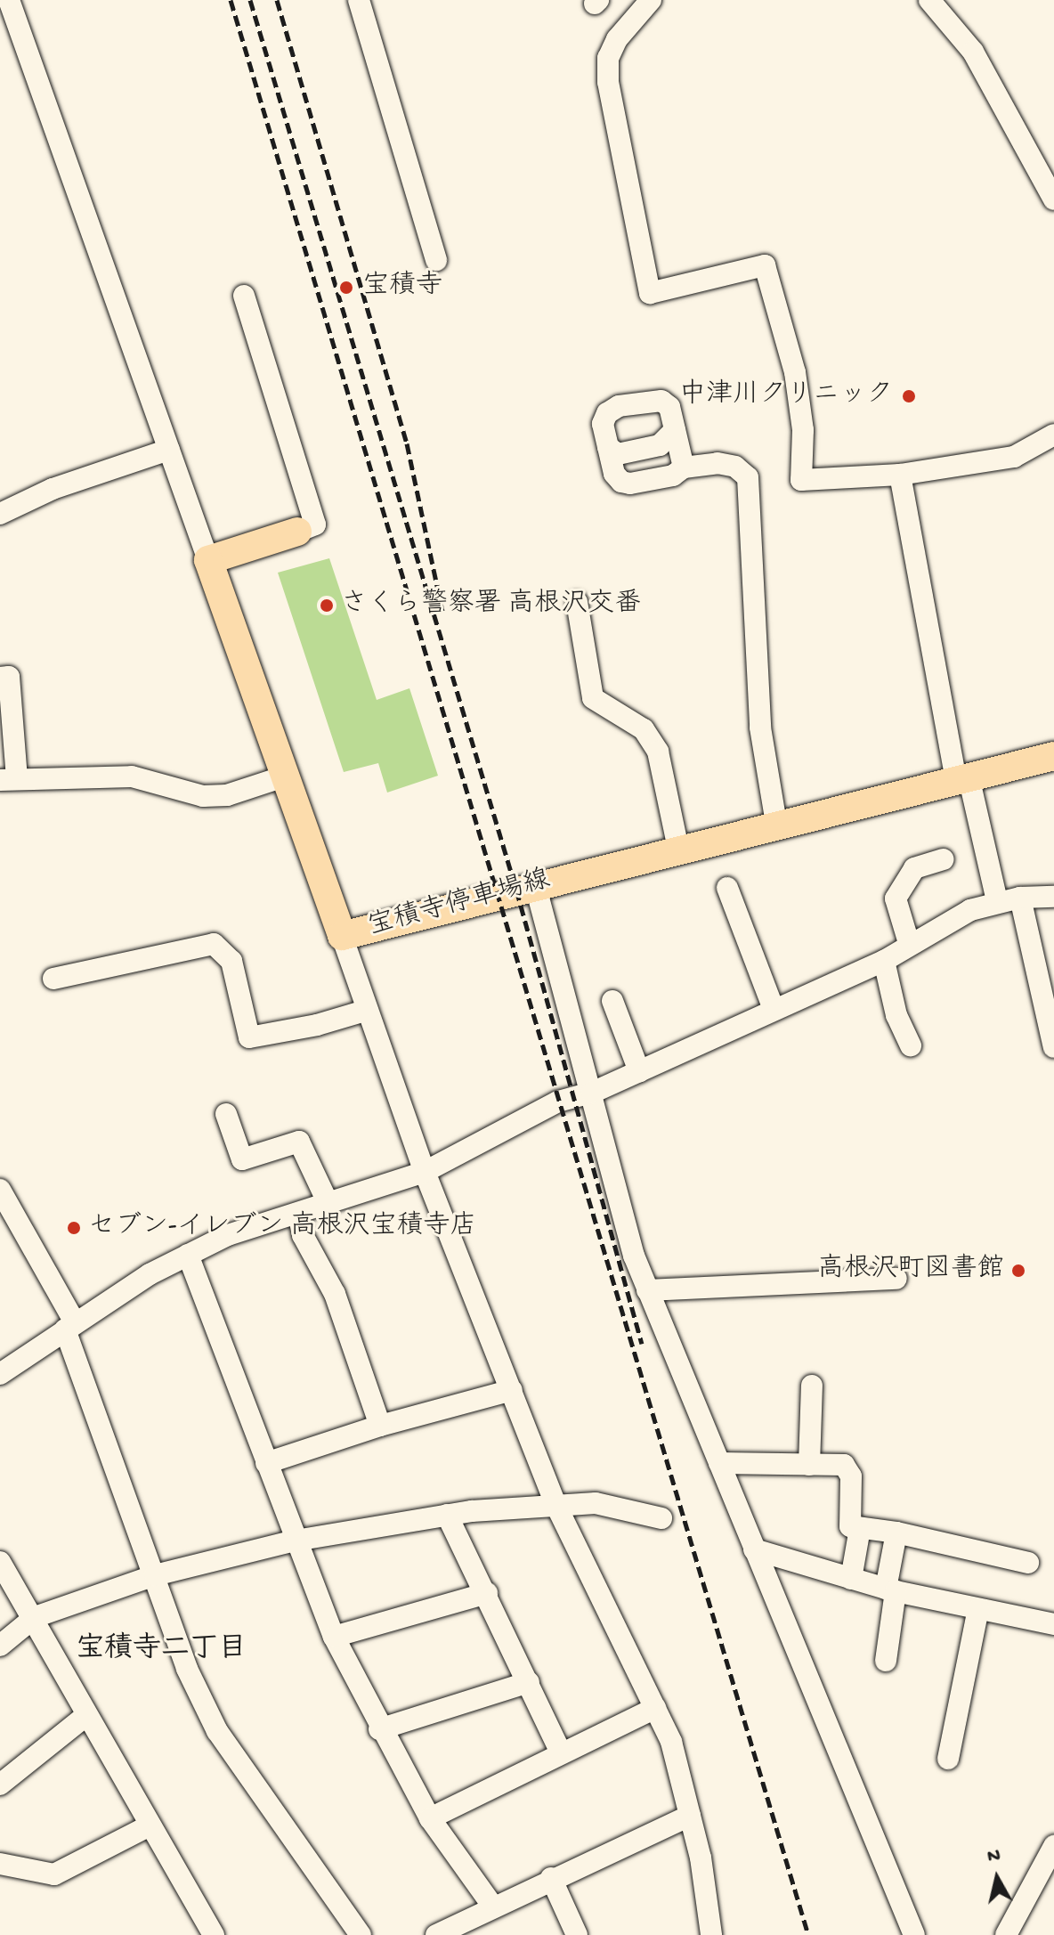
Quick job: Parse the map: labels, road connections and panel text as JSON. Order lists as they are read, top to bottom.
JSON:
{
  "streets": {
    "main road": ["宝積寺停車場線"]
  },
  "districts": ["宝積寺二丁目"],
  "places": [
    "宝積寺",
    "中津川クリニック",
    "さくら警察署 高根沢交番",
    "セブン-イレブン 高根沢宝積寺店",
    "高根沢町図書館"
  ],
  "north": "top"
}
